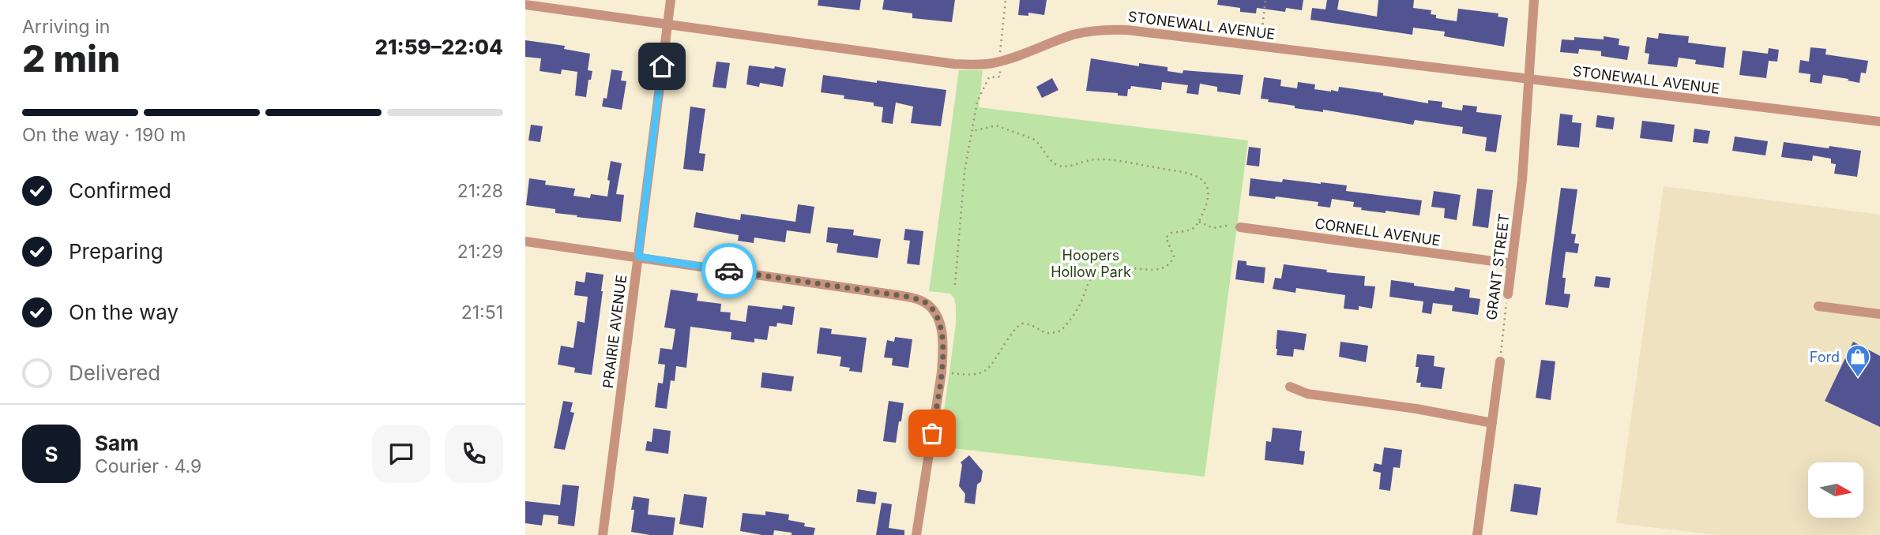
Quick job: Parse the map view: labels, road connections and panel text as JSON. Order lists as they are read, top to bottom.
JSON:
{
  "streets": {
    "street": [
      "STONEWALL AVENUE",
      "CORNELL AVENUE",
      "GRANT STREET",
      "PRAIRIE AVENUE"
    ]
  },
  "crossings": [
    ["STONEWALL AVENUE", "GRANT STREET"],
    ["STONEWALL AVENUE", "PRAIRIE AVENUE"],
    ["CORNELL AVENUE", "GRANT STREET"]
  ],
  "parks": ["Hoopers Hollow Park"],
  "places": {
    "shop": ["Ford"]
  },
  "north": "right",
  "page": {
    "heading": ["2 min", "Arriving in", "21:59–22:04"],
    "panel": ["Sam", "Courier · 4.9"],
    "bar": "On the way · 190 m",
    "list": [
      ["Confirmed", "21:28"],
      ["Preparing", "21:29"],
      ["On the way", "21:51"],
      "Delivered"
    ],
    "round": "S"
  }
}
